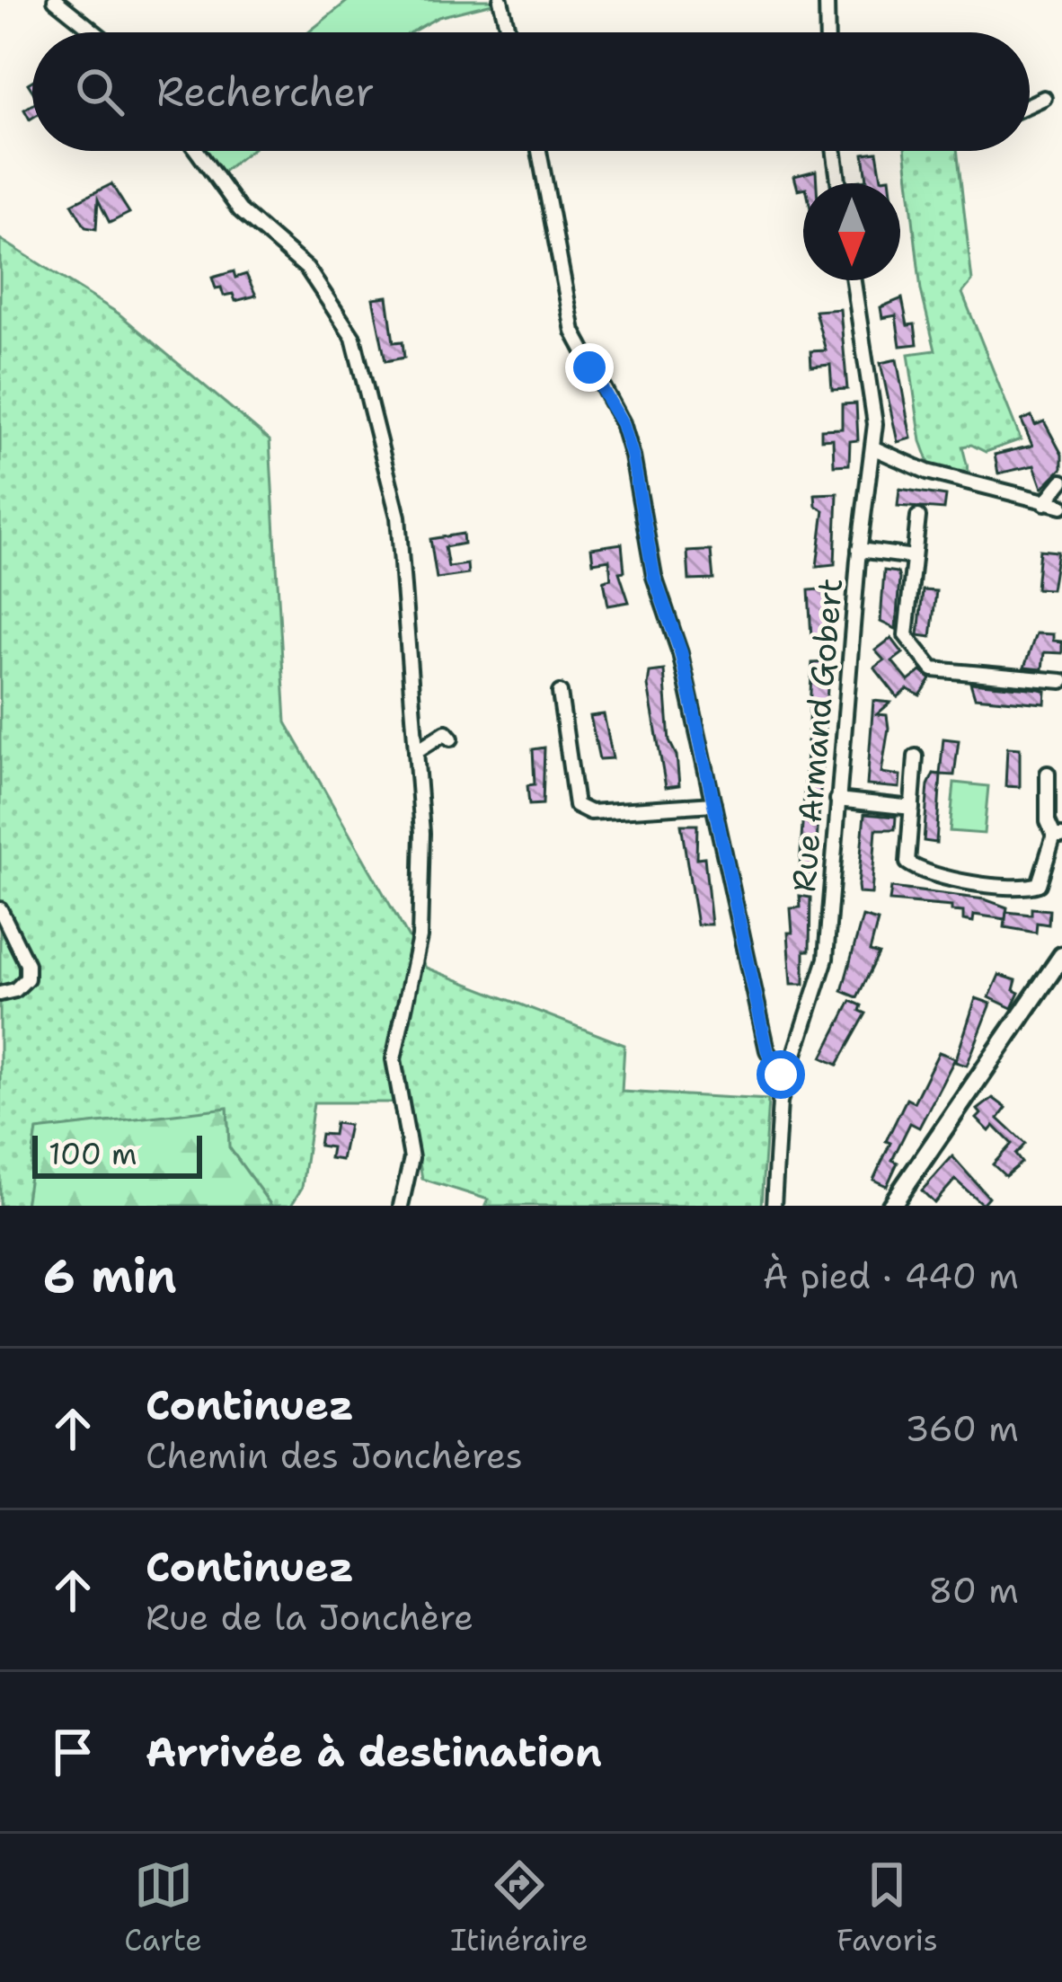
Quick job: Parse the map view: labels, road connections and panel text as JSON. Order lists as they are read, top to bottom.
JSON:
{
  "streets": {
    "street": ["Rue Armand Gobert"]
  },
  "scale_bar": "100 m",
  "north": "bottom",
  "page": {
    "search": "Rechercher",
    "scale": "100 m",
    "heading": ["6 min", "À pied · 440 m"],
    "list": [
      ["Continuez", "Chemin des Jonchères", "360 m"],
      ["Continuez", "Rue de la Jonchère", "80 m"],
      "Arrivée à destination"
    ],
    "nav": ["Carte", "Itinéraire", "Favoris"]
  }
}
